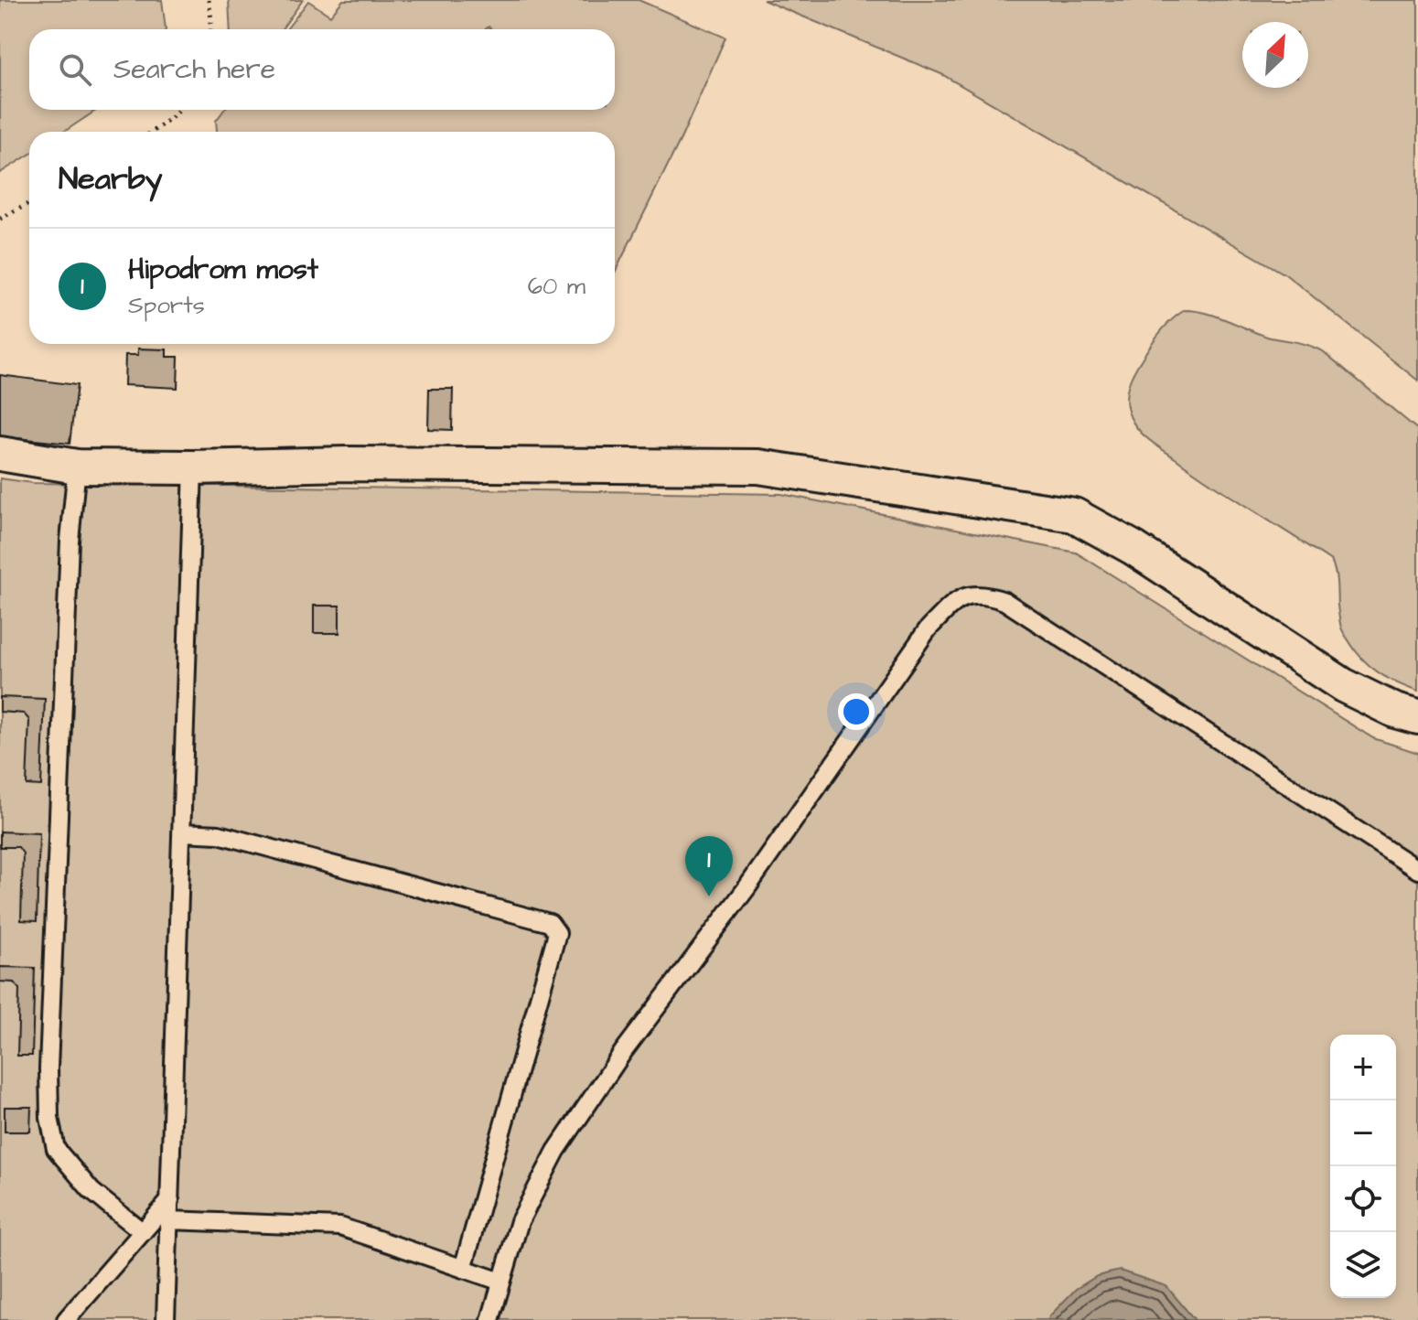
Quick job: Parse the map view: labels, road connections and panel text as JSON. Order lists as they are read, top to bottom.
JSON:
{
  "north": "top right",
  "page": {
    "search": "Search here",
    "heading": "Nearby",
    "list": [
      {
        "mark": "1",
        "name": "Hipodrom most",
        "note": "Sports",
        "value": "60 m"
      }
    ],
    "pins": "1",
    "map_buttons": ["+", "−"]
  }
}
